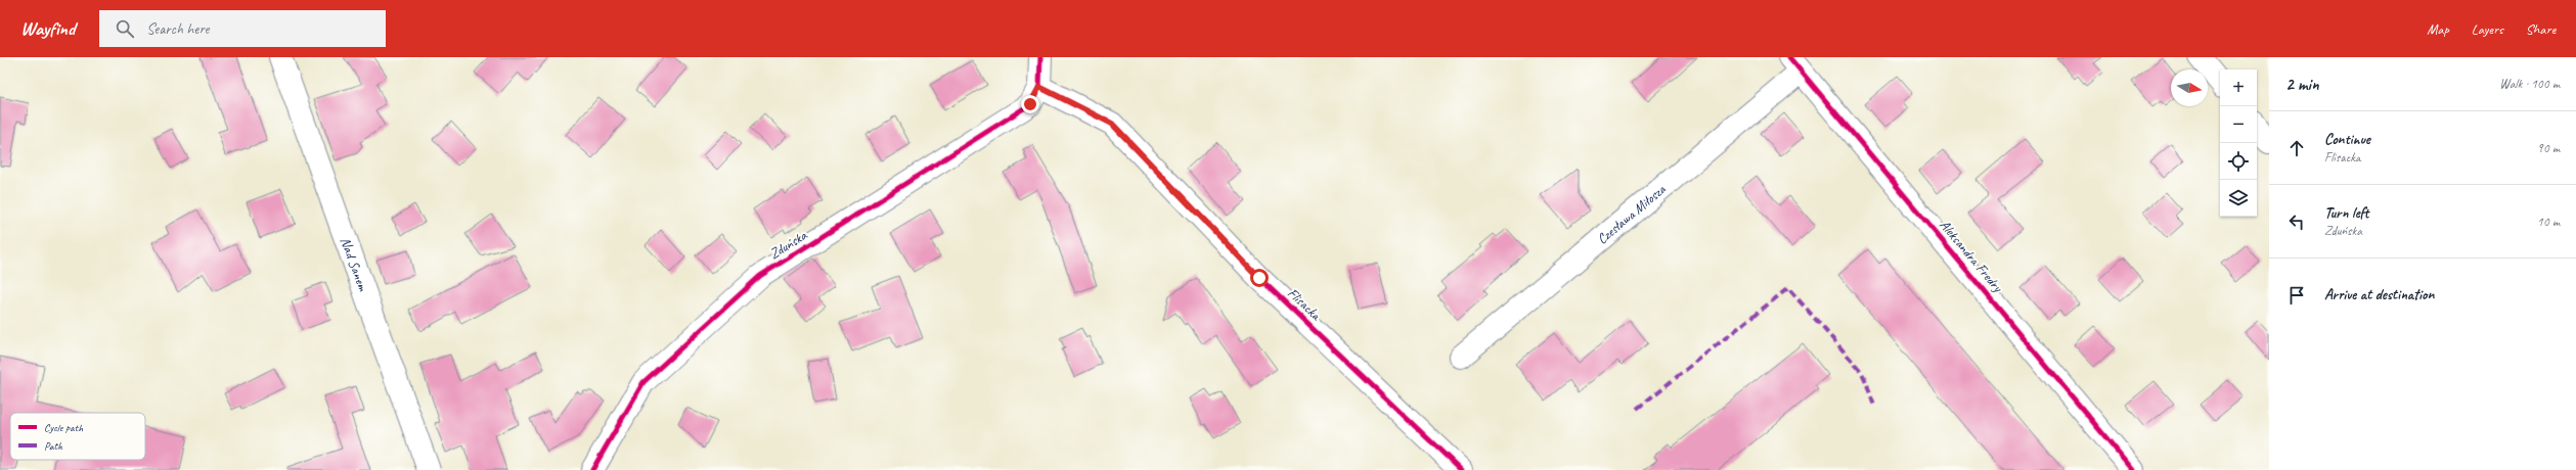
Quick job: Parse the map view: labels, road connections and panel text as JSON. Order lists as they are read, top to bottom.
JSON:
{
  "streets": {
    "street": [
      "Czesława Miłosza",
      "Zduńska",
      "Aleksandra Fredry",
      "Nad Sanem",
      "Flisacka"
    ]
  },
  "crossings": [
    ["Czesława Miłosza", "Aleksandra Fredry"],
    ["Zduńska", "Flisacka"]
  ],
  "legend": ["Cycle path", "Path"],
  "north": "right",
  "page": {
    "header": "Wayfind",
    "search": "Search here",
    "nav": ["Map", "Layers", "Share"],
    "heading": ["2 min", "Walk · 100 m"],
    "map_buttons": ["+", "−"],
    "list": [
      ["Continue", "Flisacka", "90 m"],
      ["Turn left", "Zduńska", "10 m"],
      "Arrive at destination"
    ]
  }
}
